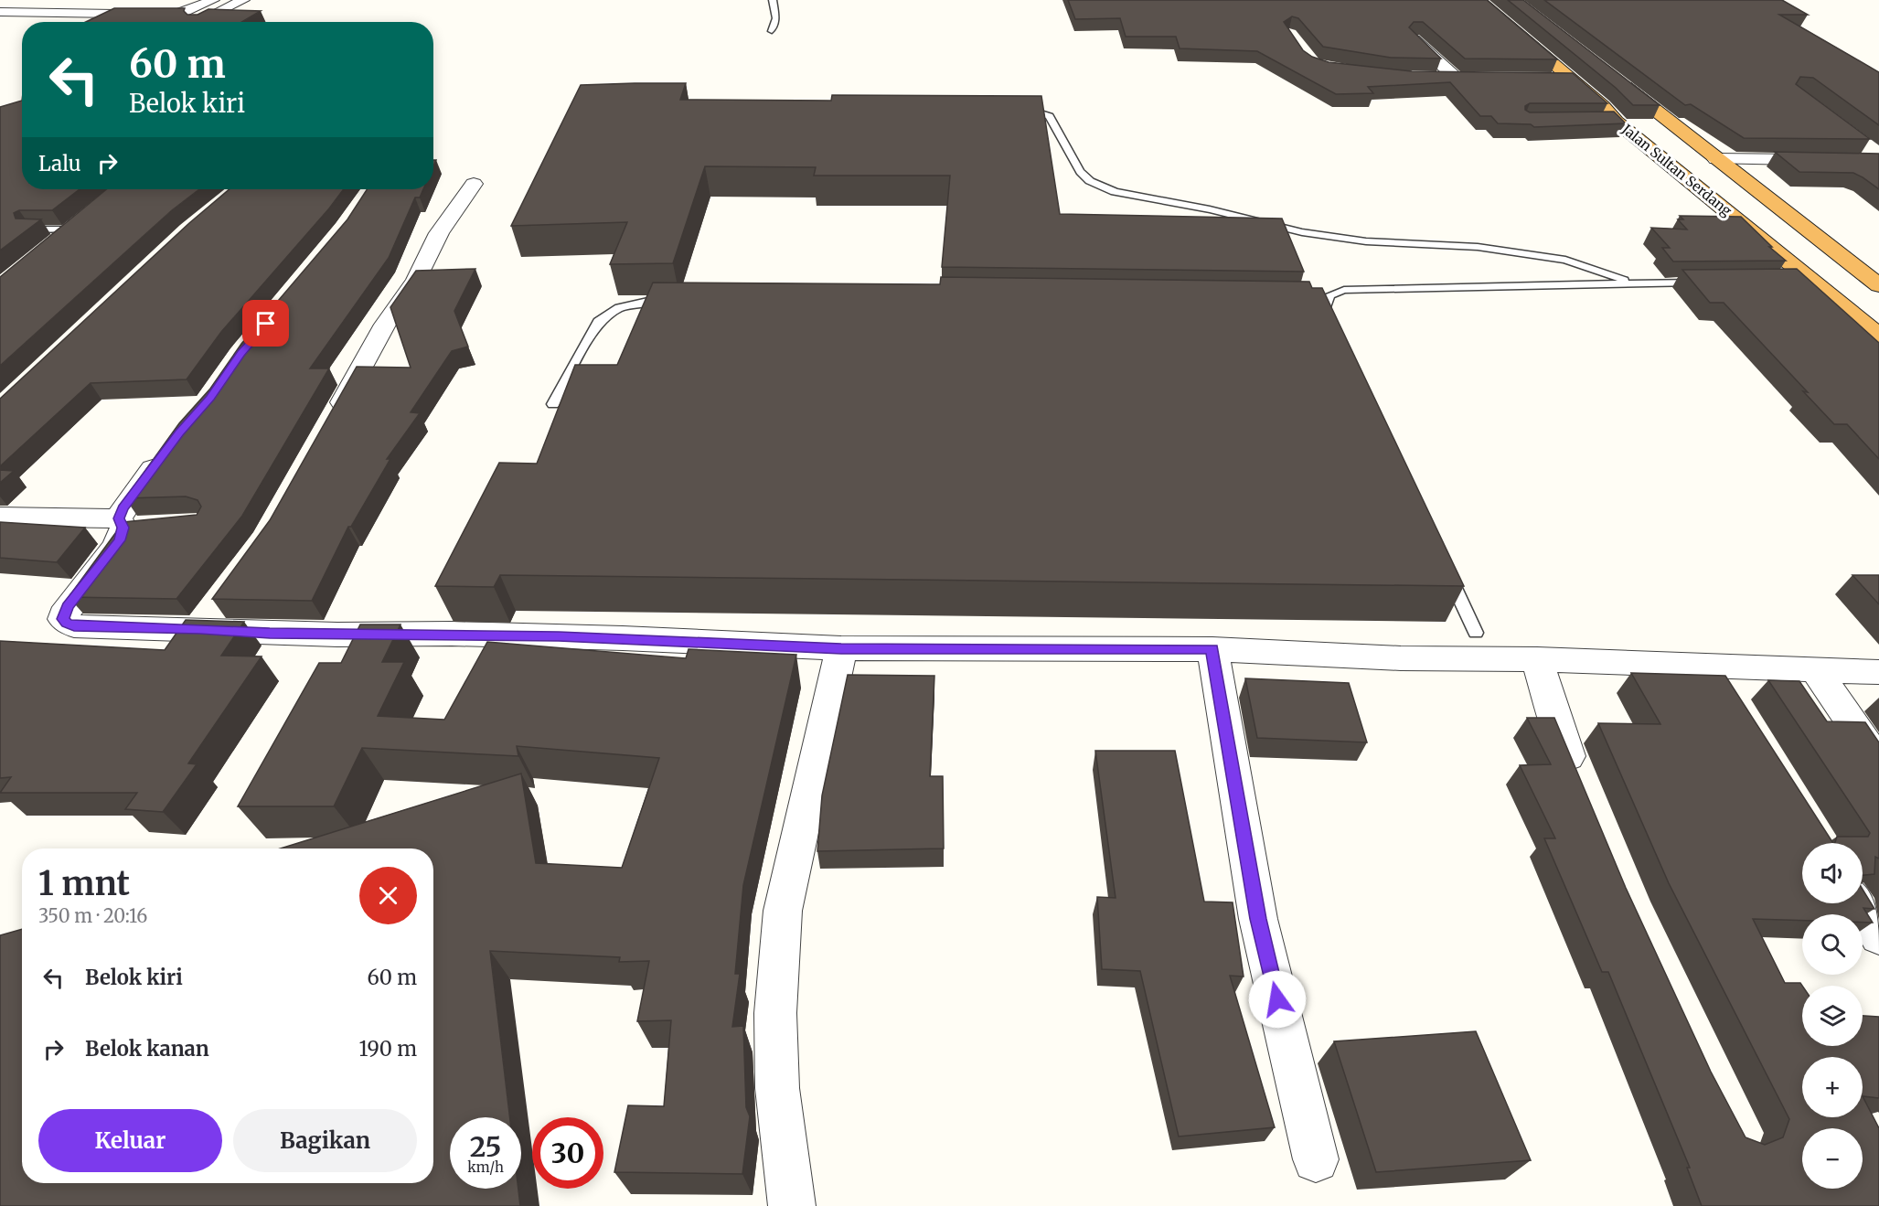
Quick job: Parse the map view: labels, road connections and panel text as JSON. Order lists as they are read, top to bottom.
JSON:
{
  "streets": {
    "highway": ["Jalan Sultan Serdang"]
  },
  "page": {
    "turn": ["60 m", "Belok kiri"],
    "then": "Lalu",
    "map_buttons": ["+", "−"],
    "heading": ["1 mnt", "350 m · 20:16"],
    "list": [
      {
        "name": "Belok kiri",
        "value": "60 m"
      },
      {
        "name": "Belok kanan",
        "value": "190 m"
      }
    ],
    "buttons": ["Keluar", "Bagikan"],
    "speed": "25 km/h",
    "limit": "30"
  }
}
